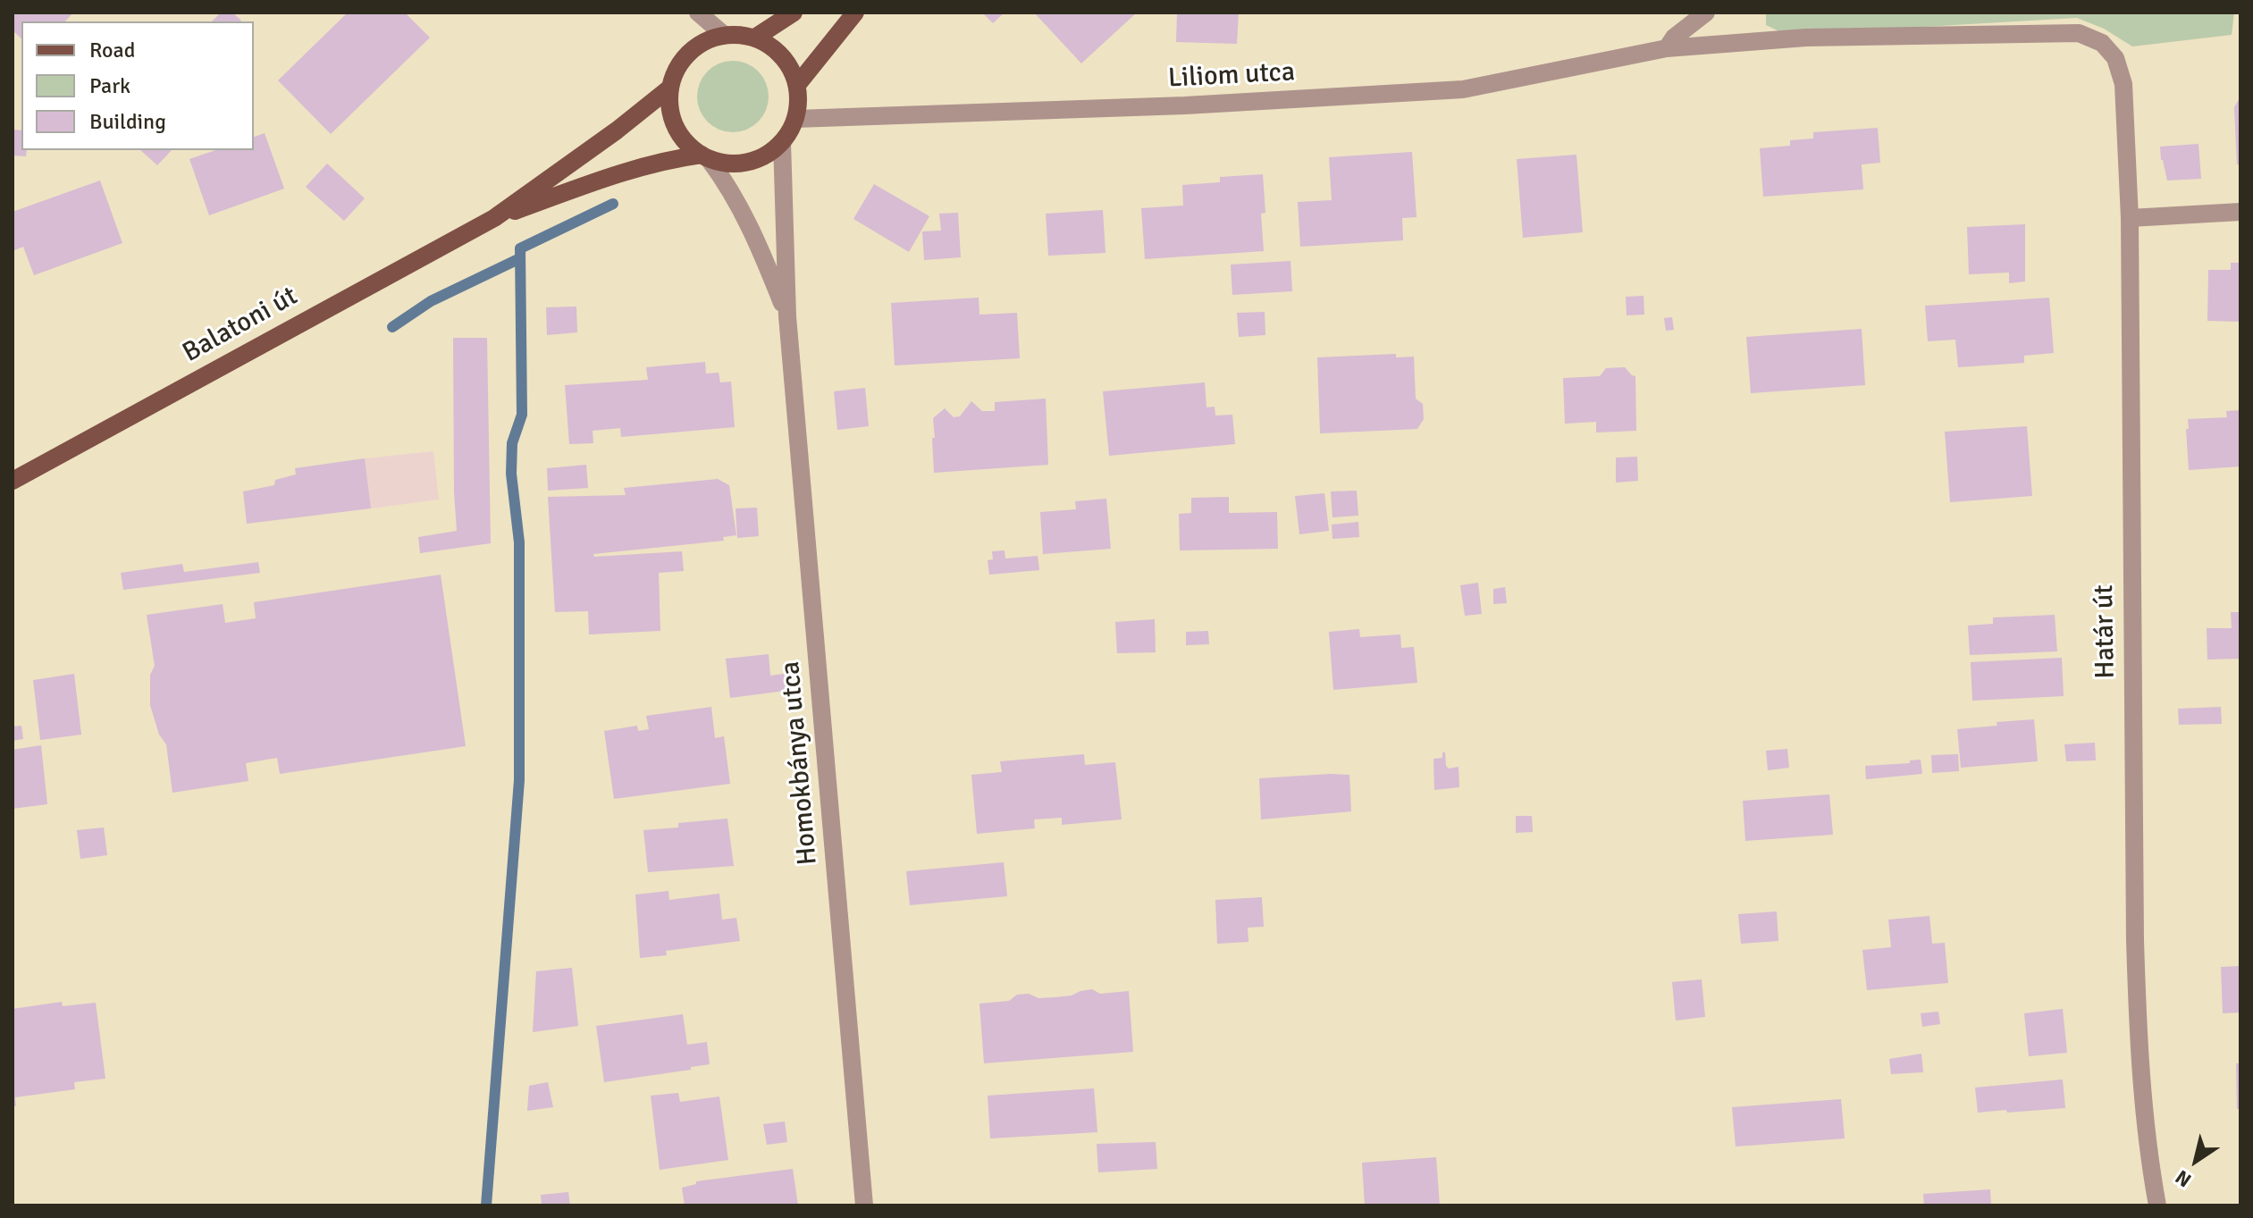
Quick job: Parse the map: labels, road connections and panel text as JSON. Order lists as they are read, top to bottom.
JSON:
{
  "streets": {
    "main road": ["Balatoni út"],
    "street": ["Liliom utca", "Határ út", "Homokbánya utca"]
  },
  "crossings": [
    ["Liliom utca", "Balatoni út"],
    ["Liliom utca", "Határ út"],
    ["Liliom utca", "Homokbánya utca"],
    ["Balatoni út", "Homokbánya utca"]
  ],
  "legend": ["Road", "Park", "Building"],
  "north": "bottom left"
}
